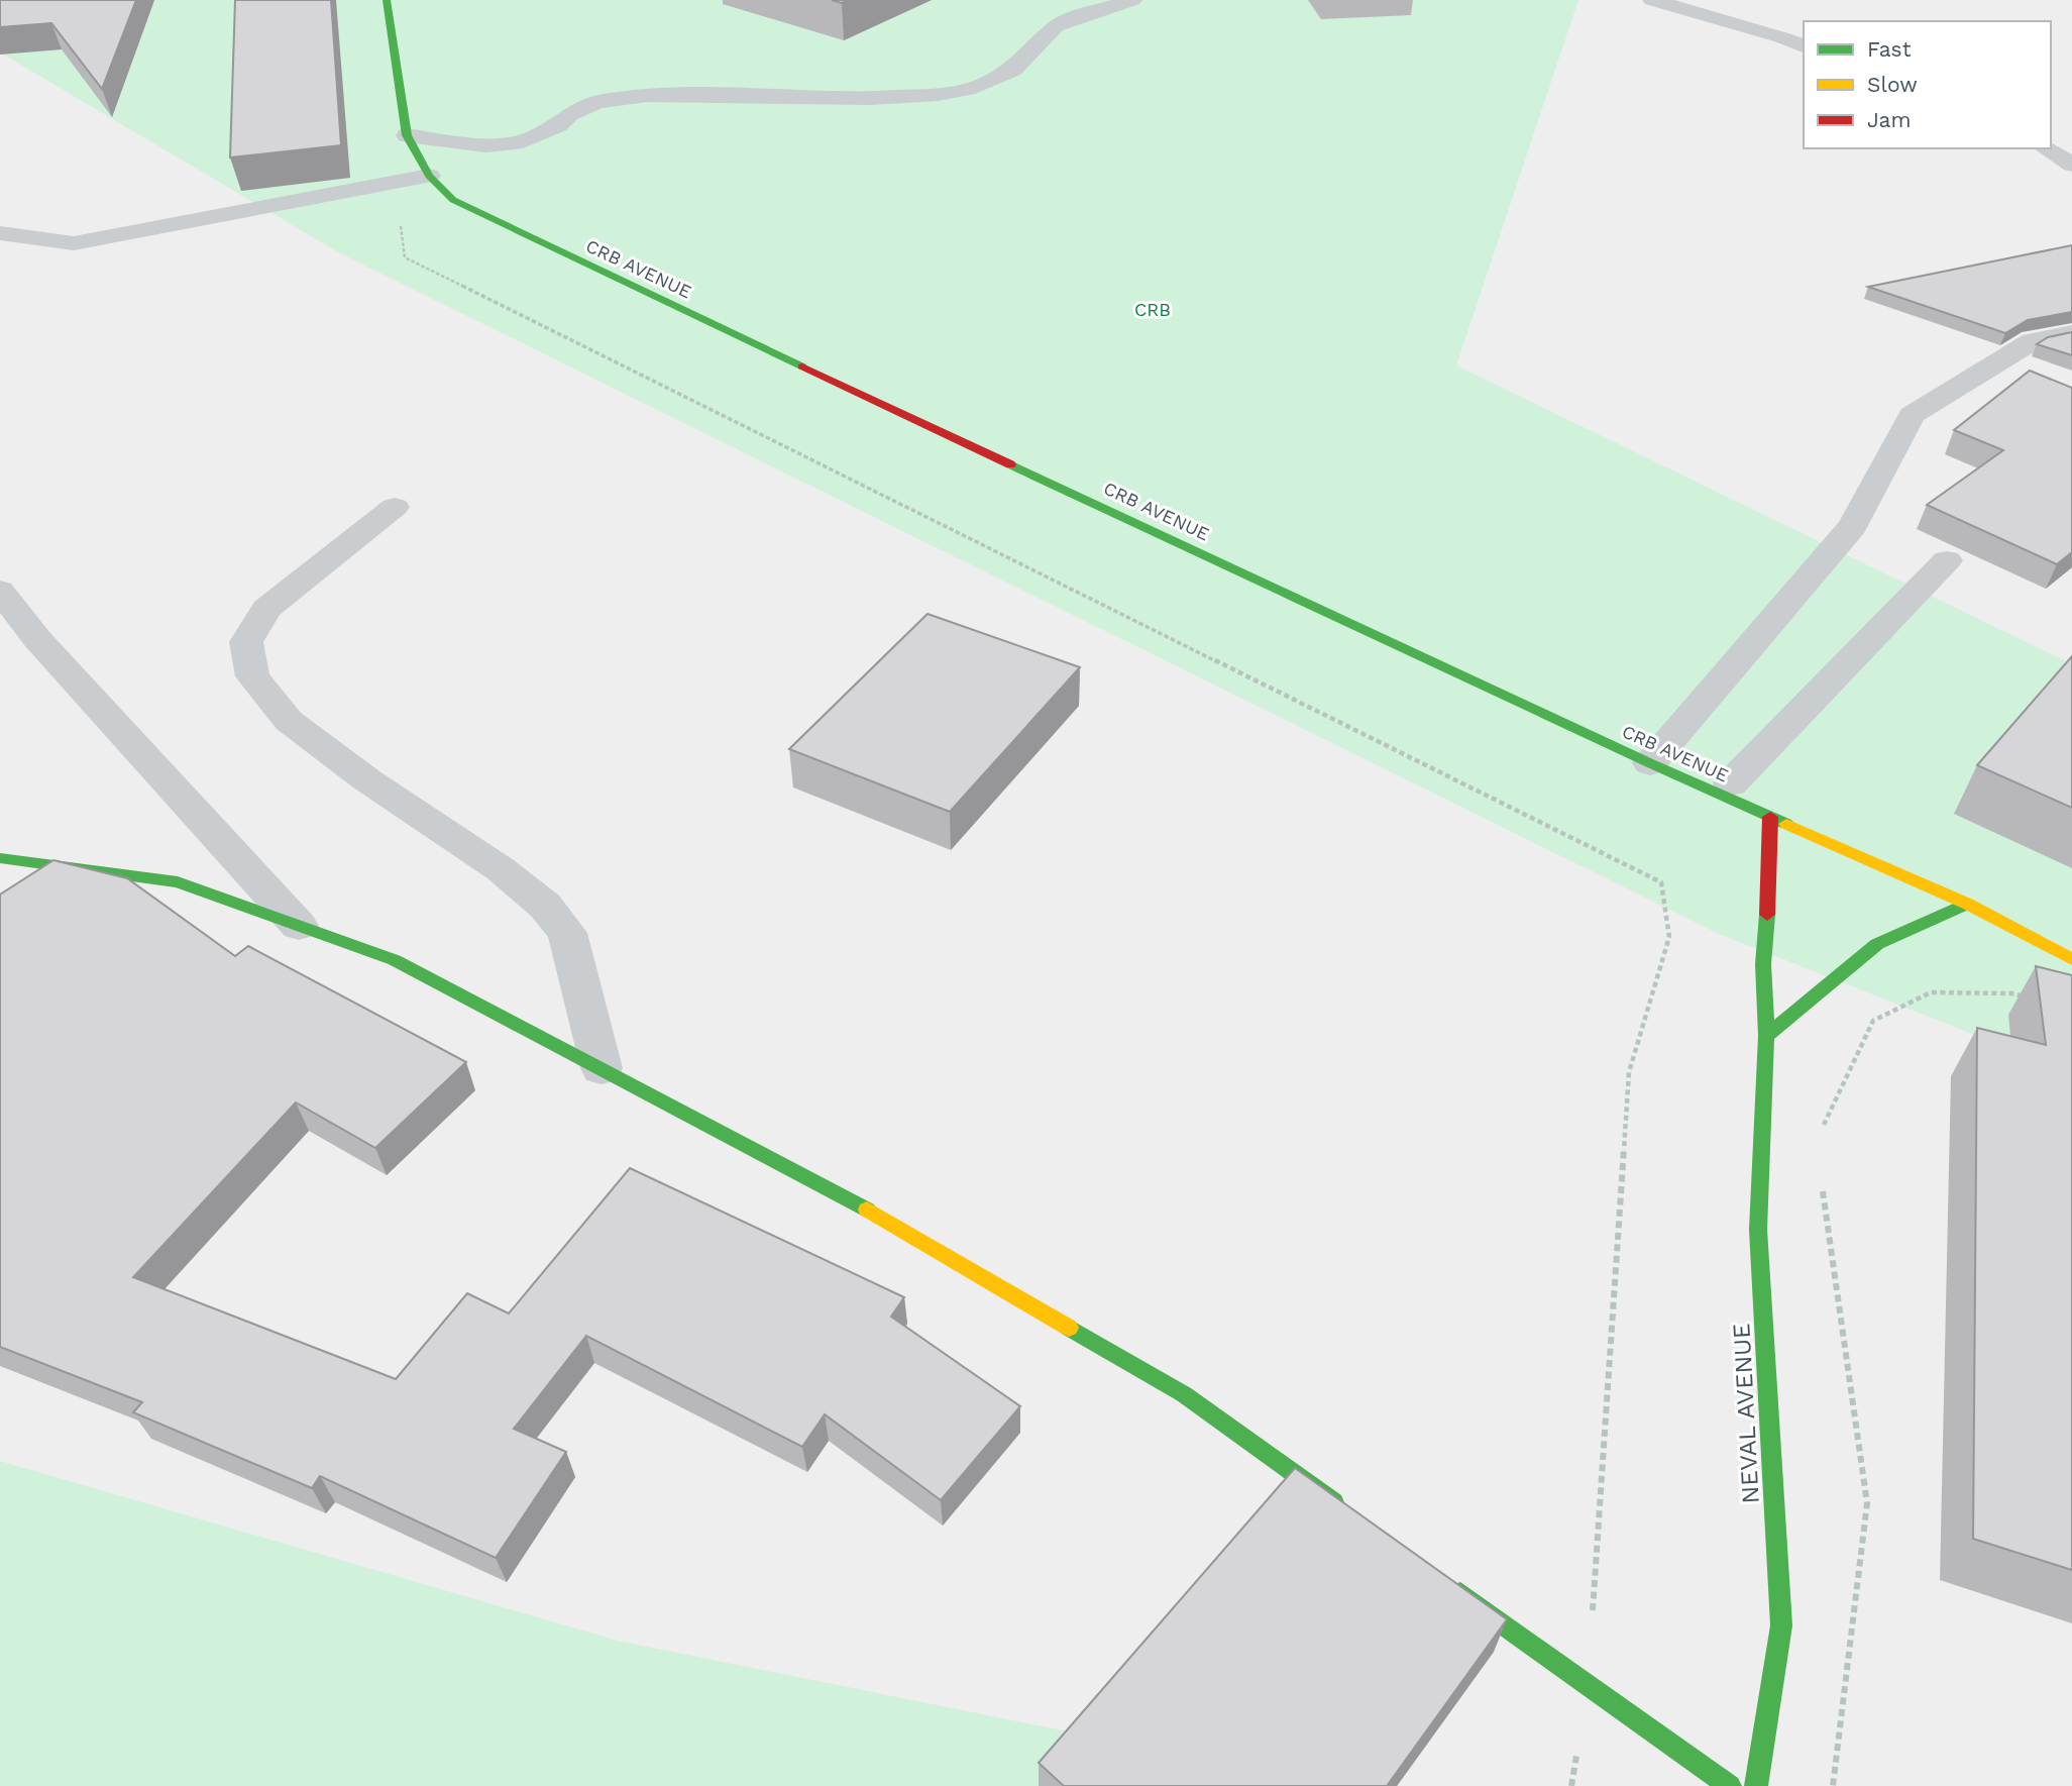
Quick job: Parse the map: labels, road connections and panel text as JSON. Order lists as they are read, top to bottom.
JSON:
{
  "streets": {
    "main road": ["CRB AVENUE", "NEVAL AVENUE"]
  },
  "crossings": [
    ["CRB AVENUE", "NEVAL AVENUE"]
  ],
  "parks": ["CRB"],
  "legend": ["Fast", "Slow", "Jam"]
}
